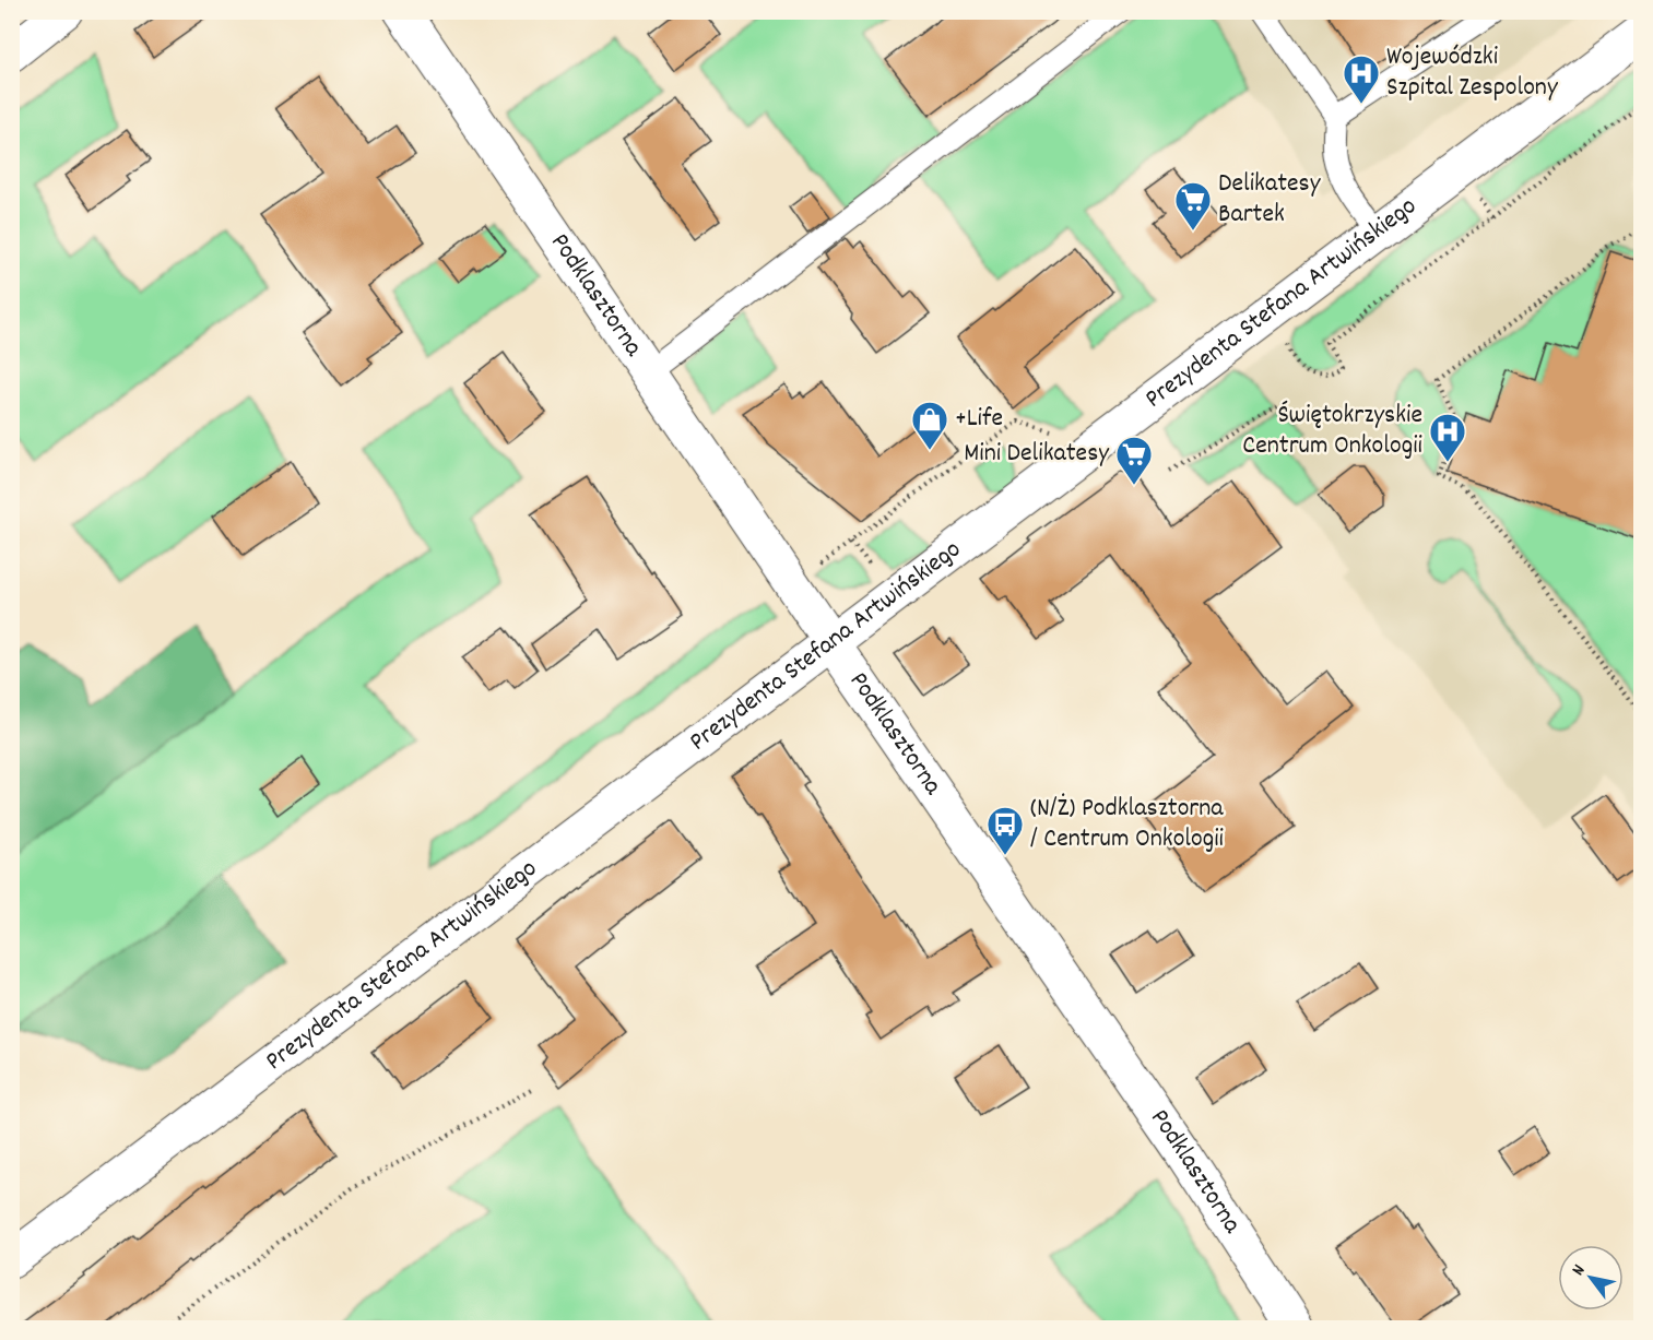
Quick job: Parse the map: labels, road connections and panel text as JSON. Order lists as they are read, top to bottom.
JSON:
{
  "streets": {
    "street": ["Podklasztorna", "Prezydenta Stefana Artwińskiego"]
  },
  "crossings": [
    ["Podklasztorna", "Prezydenta Stefana Artwińskiego"]
  ],
  "places": {
    "hospital": ["Wojewódzki Szpital Zespolony", "Świętokrzyskie Centrum Onkologii"],
    "supermarket": ["Delikatesy Bartek", "Mini Delikatesy"],
    "shop": ["+Life"],
    "bus stop": ["(N/Ż) Podklasztorna / Centrum Onkologii"]
  },
  "north": "top left"
}
